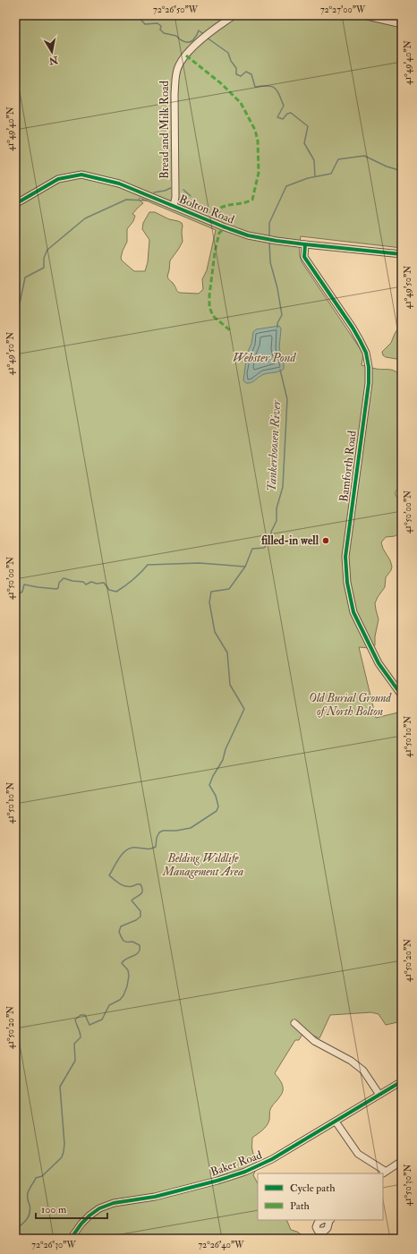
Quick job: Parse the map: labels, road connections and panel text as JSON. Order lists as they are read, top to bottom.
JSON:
{
  "streets": {
    "street": [
      "Bread and Milk Road",
      "Bolton Road",
      "Bamforth Road",
      "Baker Road"
    ]
  },
  "crossings": [
    ["Bread and Milk Road", "Bolton Road"],
    ["Bolton Road", "Bamforth Road"]
  ],
  "water": ["Webster Pond", "Tankerhoosen River"],
  "parks": ["Old Burial Ground of North Bolton", "Belding Wildlife Management Area"],
  "places": ["filled-in well"],
  "legend": ["Cycle path", "Path"],
  "scale_bar": "100 m",
  "north": "bottom",
  "coordinates": [
    "72°26'50\"W",
    "72°27'00\"W",
    "41°49'40\"N",
    "41°49'50\"N",
    "41°50'00\"N",
    "41°50'10\"N",
    "41°50'20\"N",
    "41°50'30\"N",
    "72°26'30\"W",
    "72°26'40\"W"
  ]
}
